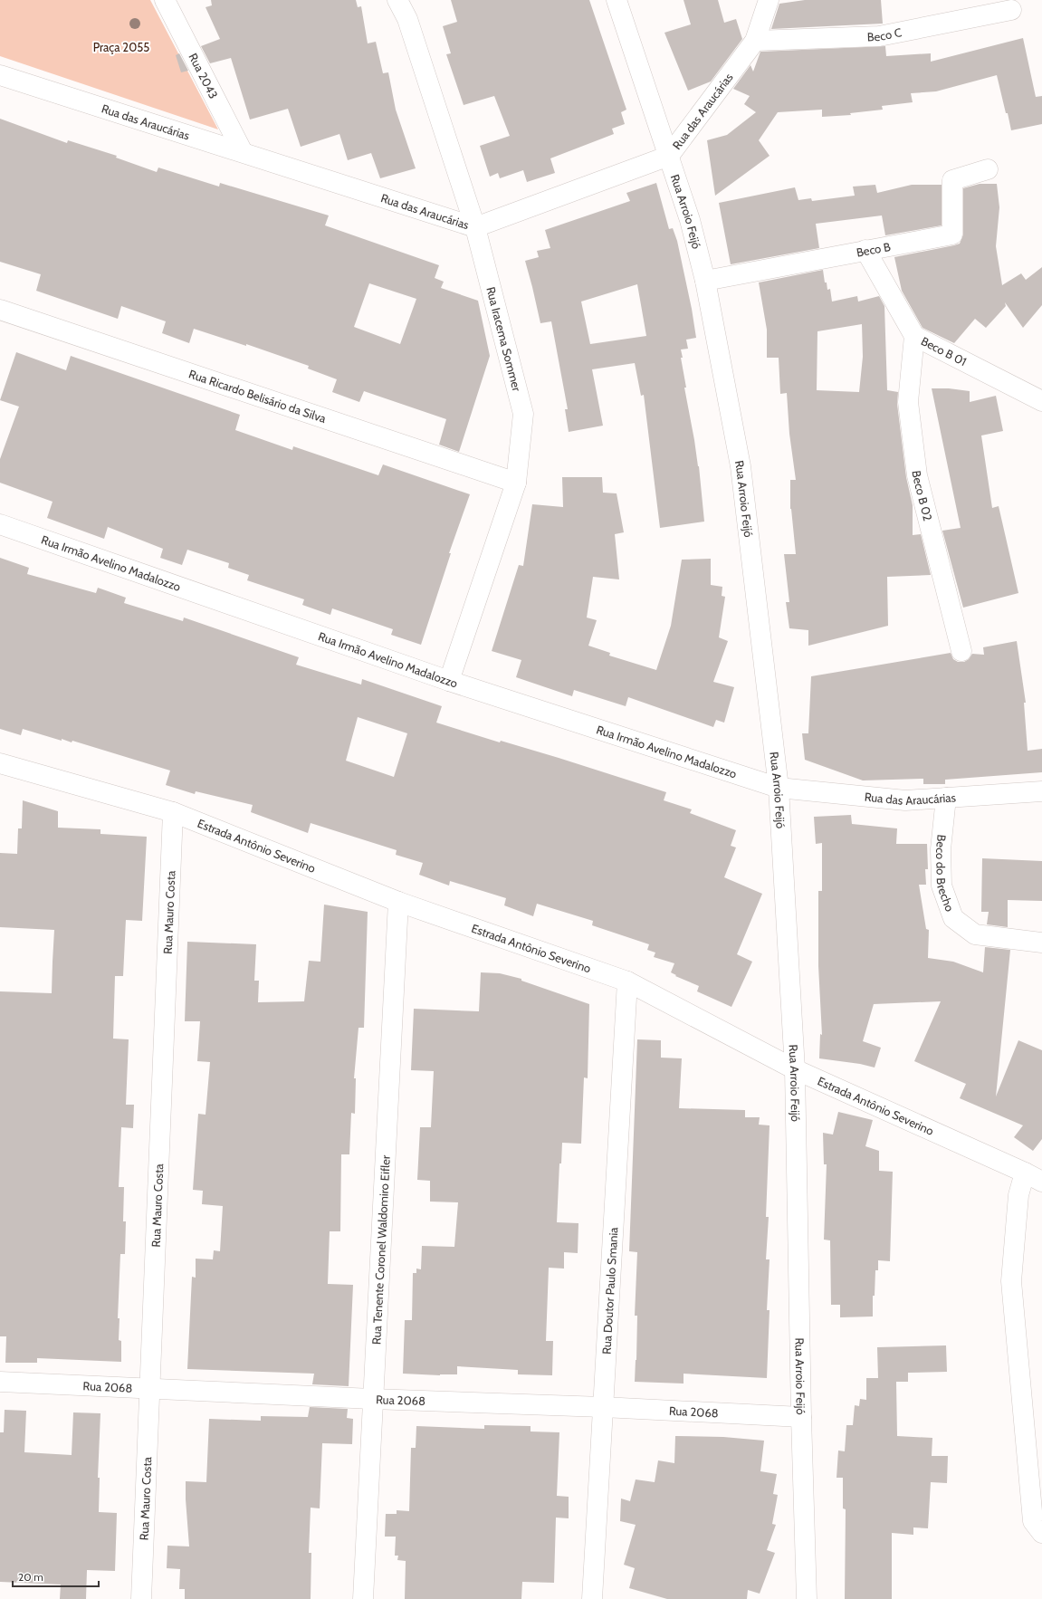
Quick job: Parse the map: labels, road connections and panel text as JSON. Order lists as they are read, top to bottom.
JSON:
{
  "streets": {
    "street": [
      "Beco C",
      "Rua 2043",
      "Rua das Araucárias",
      "Rua Arroio Feijó",
      "Beco B",
      "Rua Iracema Sommer",
      "Beco B 01",
      "Rua Ricardo Belisário da Silva",
      "Beco B 02",
      "Rua Irmão Avelino Madalozzo",
      "Estrada Antônio Severino",
      "Beco do Brecho",
      "Rua Mauro Costa",
      "Rua Tenente Coronel Waldomiro Eifler",
      "Rua Doutor Paulo Smania",
      "Rua 2068"
    ]
  },
  "crossings": [
    ["Beco C", "Rua das Araucárias"],
    ["Rua 2043", "Rua das Araucárias"],
    ["Rua das Araucárias", "Rua Arroio Feijó"],
    ["Rua das Araucárias", "Rua Iracema Sommer"],
    ["Rua das Araucárias", "Rua Irmão Avelino Madalozzo"],
    ["Rua das Araucárias", "Beco do Brecho"],
    ["Rua Arroio Feijó", "Beco B"],
    ["Rua Arroio Feijó", "Rua Irmão Avelino Madalozzo"],
    ["Rua Arroio Feijó", "Estrada Antônio Severino"],
    ["Rua Arroio Feijó", "Rua 2068"],
    ["Beco B", "Beco B 01"],
    ["Rua Iracema Sommer", "Rua Ricardo Belisário da Silva"],
    ["Rua Iracema Sommer", "Rua Irmão Avelino Madalozzo"],
    ["Beco B 01", "Beco B 02"],
    ["Estrada Antônio Severino", "Rua Mauro Costa"],
    ["Estrada Antônio Severino", "Rua Tenente Coronel Waldomiro Eifler"],
    ["Estrada Antônio Severino", "Rua Doutor Paulo Smania"],
    ["Rua Mauro Costa", "Rua 2068"],
    ["Rua Tenente Coronel Waldomiro Eifler", "Rua 2068"],
    ["Rua Doutor Paulo Smania", "Rua 2068"]
  ],
  "parks": ["Praça 2055"],
  "scale_bar": "20 m"
}
